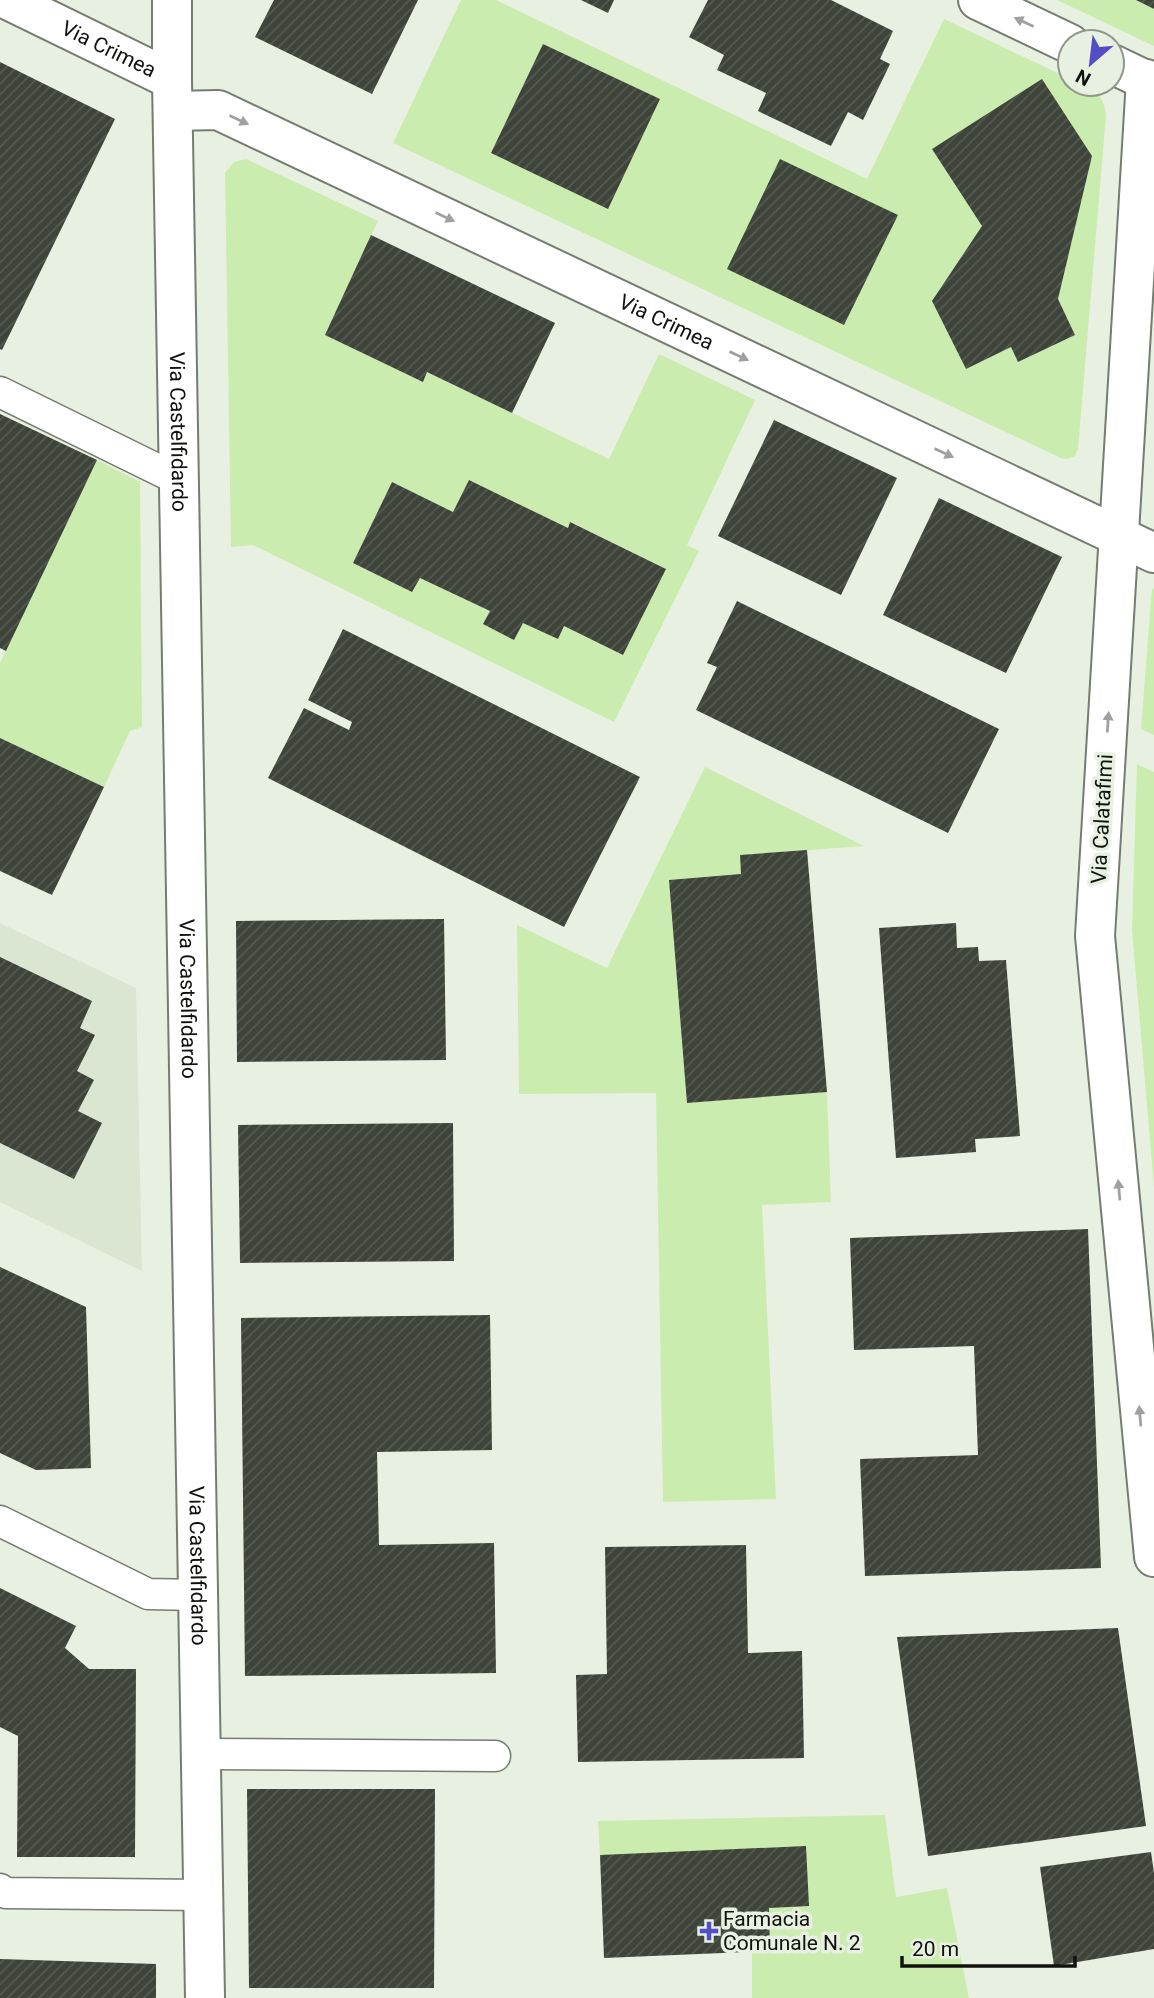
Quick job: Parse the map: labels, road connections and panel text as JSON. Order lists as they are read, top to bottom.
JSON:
{
  "streets": {
    "street": ["Via Crimea", "Via Castelfidardo", "Via Calatafimi"]
  },
  "crossings": [
    ["Via Crimea", "Via Castelfidardo"],
    ["Via Crimea", "Via Calatafimi"]
  ],
  "one_way": ["Via Crimea", "Via Calatafimi"],
  "places": {
    "health": ["Farmacia Comunale N. 2"]
  },
  "scale_bar": "20 m",
  "north": "bottom left"
}
